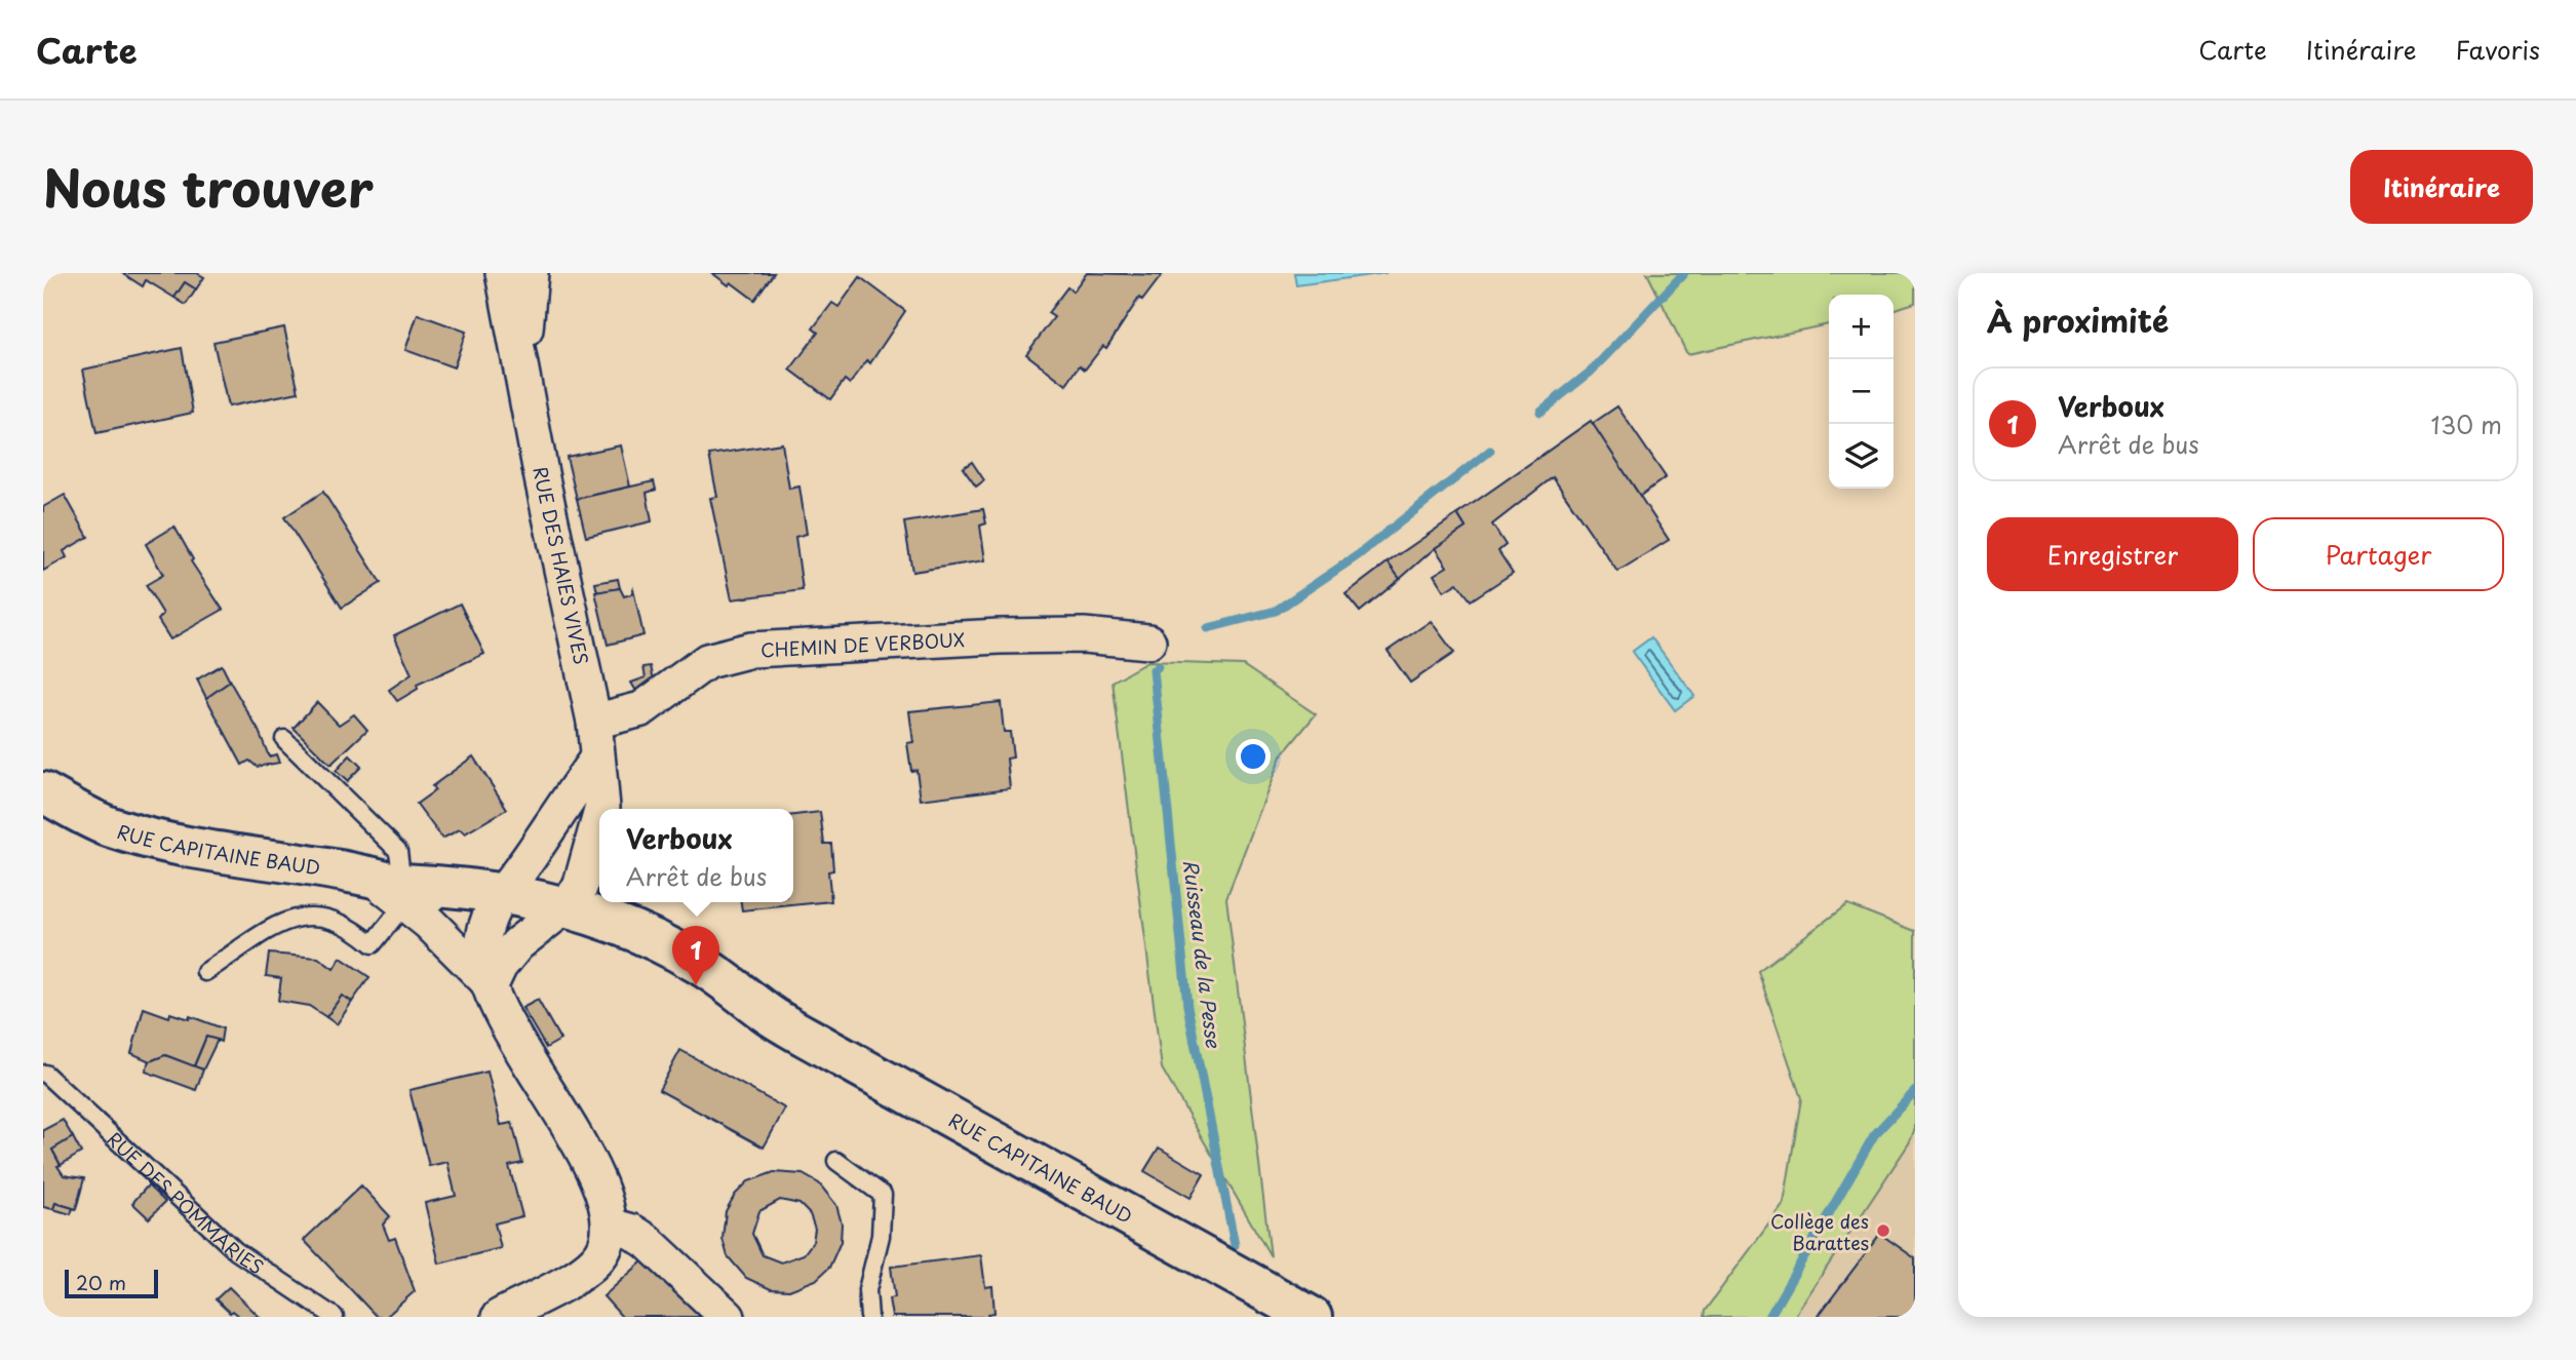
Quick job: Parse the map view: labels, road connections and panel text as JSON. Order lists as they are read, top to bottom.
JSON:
{
  "streets": {
    "main road": ["RUE CAPITAINE BAUD"],
    "street": ["RUE DES HAIES VIVES", "CHEMIN DE VERBOUX"],
    "lane": ["RUE DES POMMARIES"]
  },
  "crossings": [
    ["RUE DES HAIES VIVES", "CHEMIN DE VERBOUX"],
    ["RUE DES HAIES VIVES", "RUE CAPITAINE BAUD"]
  ],
  "water": ["Ruisseau de la Pesse"],
  "places": ["Collège des Barattes"],
  "scale_bar": "20 m",
  "page": {
    "header": "Carte",
    "nav": ["Carte", "Itinéraire", "Favoris"],
    "title": "Nous trouver",
    "buttons": [
      "Itinéraire",
      ["Enregistrer", "Partager"]
    ],
    "heading": "À proximité",
    "map_buttons": ["+", "−"],
    "list": [
      {
        "mark": "1",
        "name": "Verboux",
        "note": "Arrêt de bus",
        "value": "130 m"
      }
    ],
    "popup": ["Verboux", "Arrêt de bus"],
    "pins": "1",
    "scale": "20 m"
  }
}
